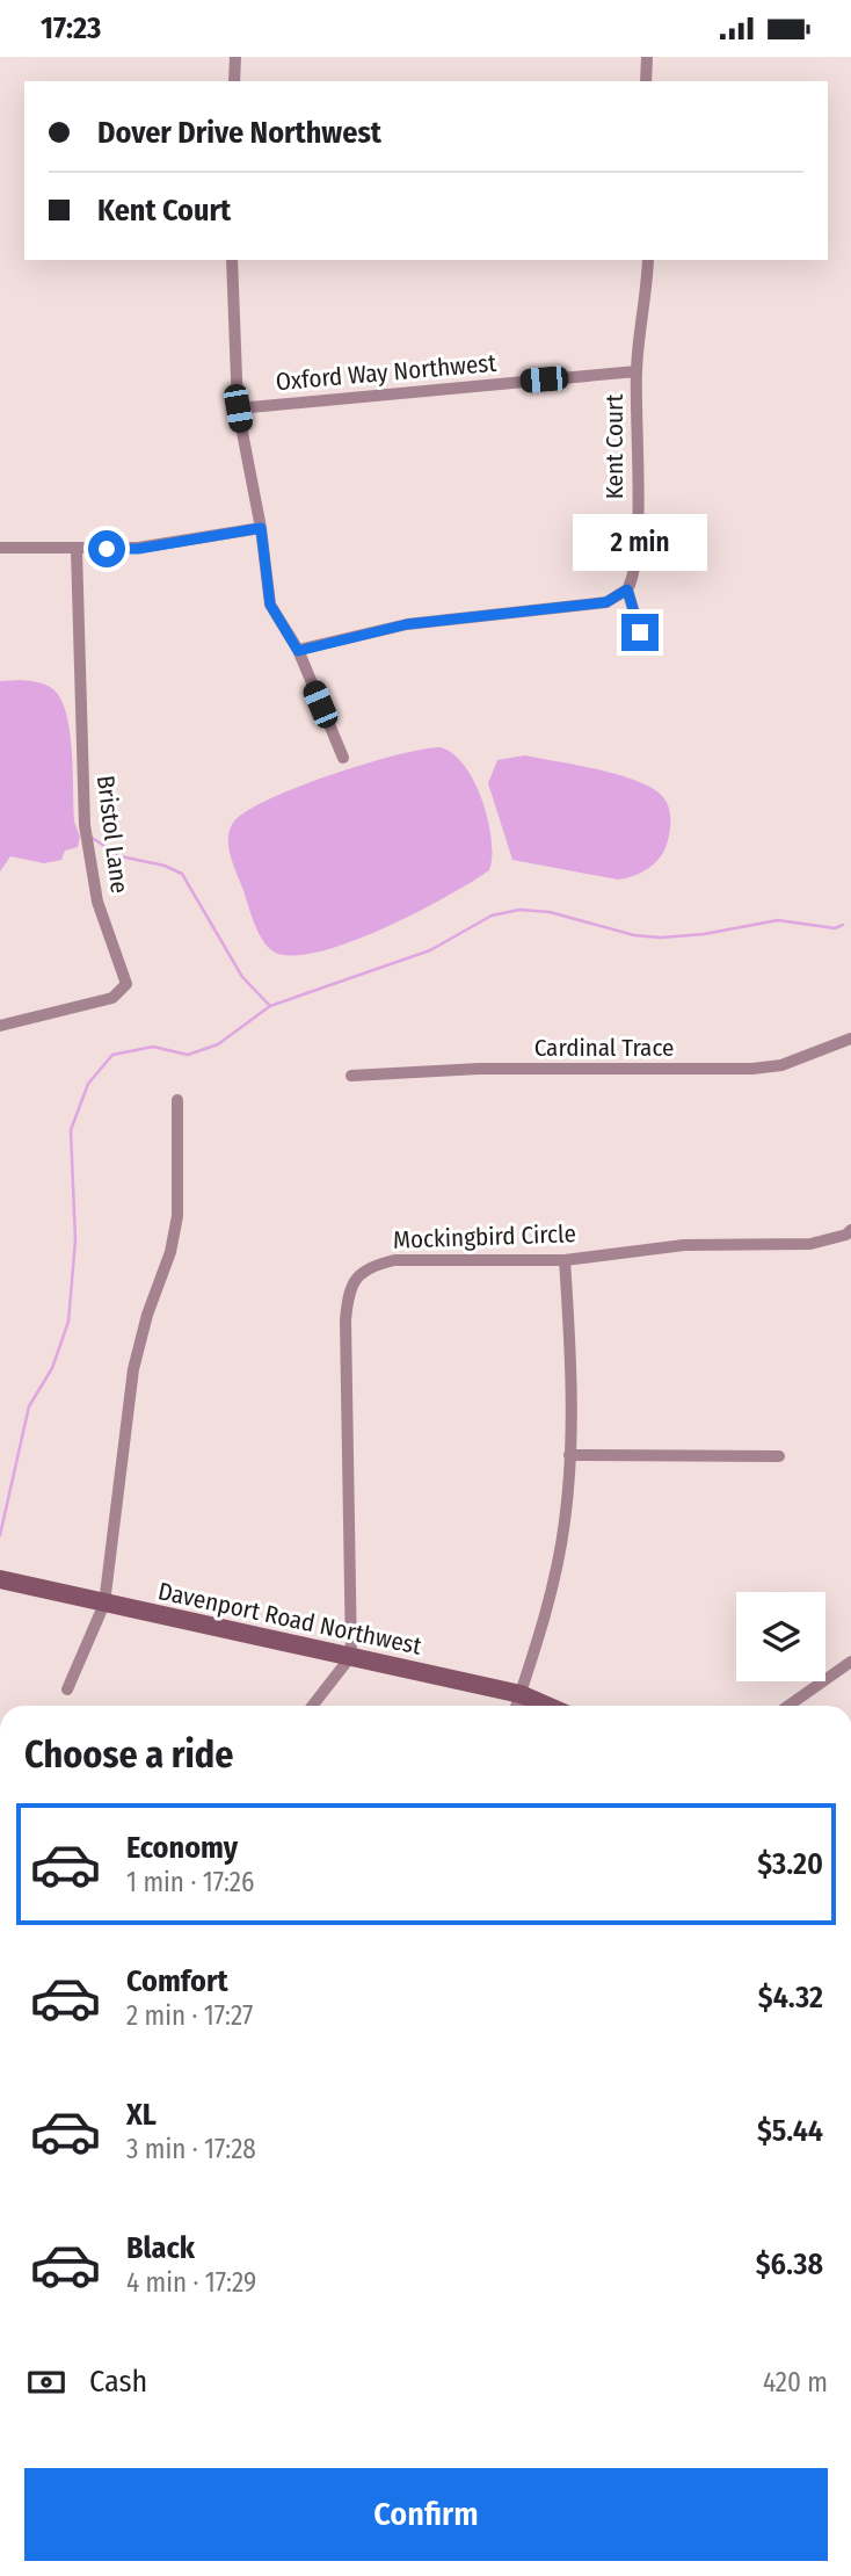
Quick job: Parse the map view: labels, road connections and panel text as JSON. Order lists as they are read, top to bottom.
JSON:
{
  "streets": {
    "street": [
      "Oxford Way Northwest",
      "Kent Court",
      "Bristol Lane",
      "Cardinal Trace",
      "Mockingbird Circle",
      "Davenport Road Northwest"
    ]
  },
  "crossings": [
    ["Oxford Way Northwest", "Kent Court"],
    ["Mockingbird Circle", "Davenport Road Northwest"]
  ],
  "page": {
    "status": "17:23",
    "banner": ["Dover Drive Northwest", "Kent Court"],
    "bubble": "2 min",
    "heading": "Choose a ride",
    "list": [
      {
        "name": "Economy",
        "note": "1 min · 17:26",
        "value": "$3.20"
      },
      {
        "name": "Comfort",
        "note": "2 min · 17:27",
        "value": "$4.32"
      },
      {
        "name": "XL",
        "note": "3 min · 17:28",
        "value": "$5.44"
      },
      {
        "name": "Black",
        "note": "4 min · 17:29",
        "value": "$6.38"
      }
    ],
    "pay": ["Cash", "420 m"],
    "buttons": "Confirm"
  }
}
